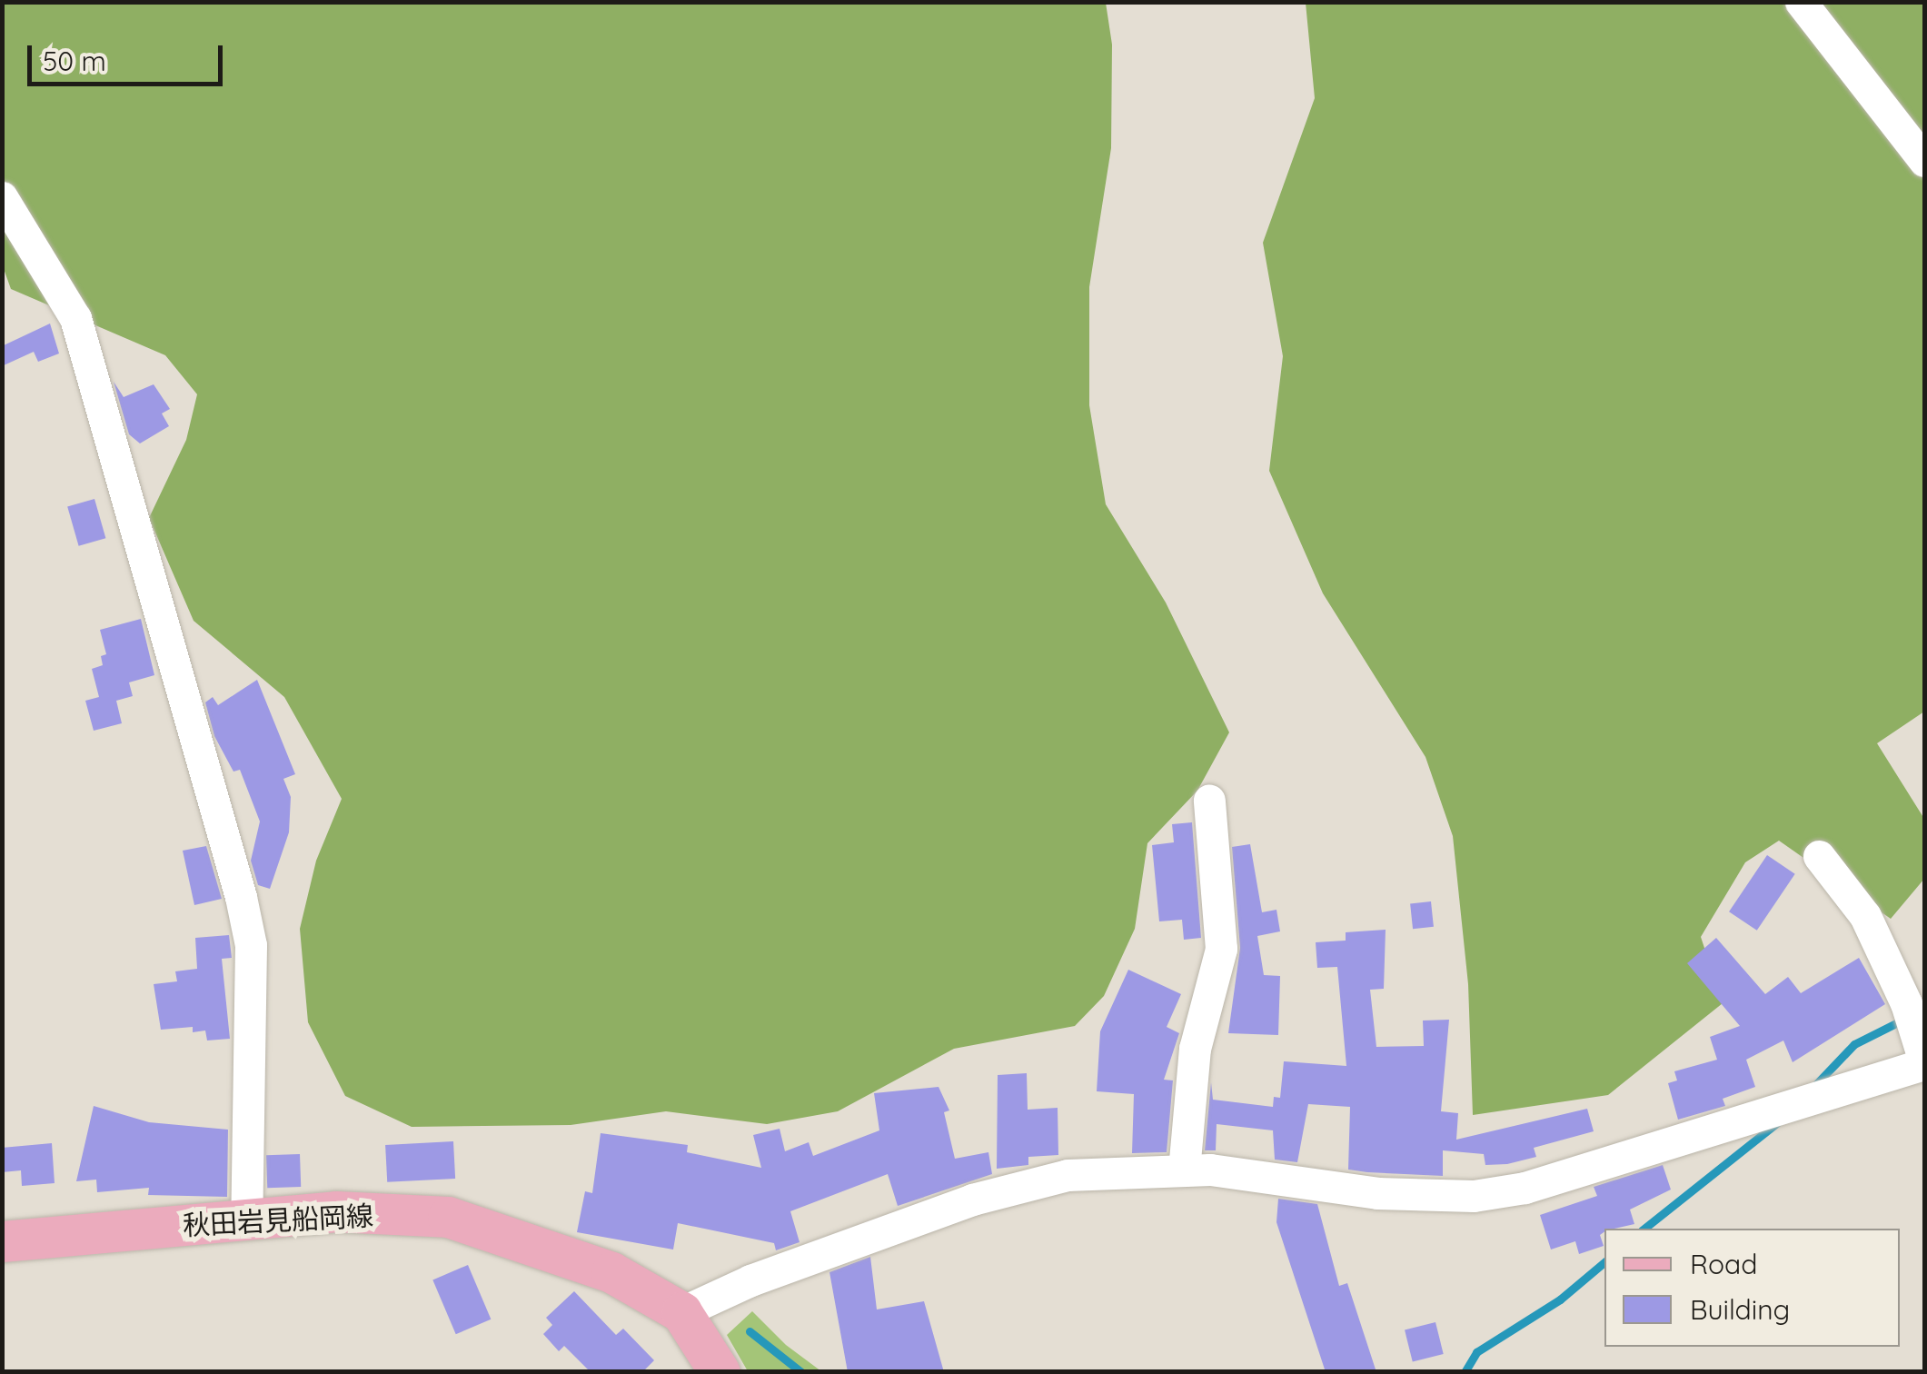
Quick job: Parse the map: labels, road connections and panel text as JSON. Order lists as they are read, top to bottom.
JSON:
{
  "streets": {
    "main road": ["秋田岩見船岡線"]
  },
  "legend": ["Road", "Building"],
  "scale_bar": "50 m"
}
